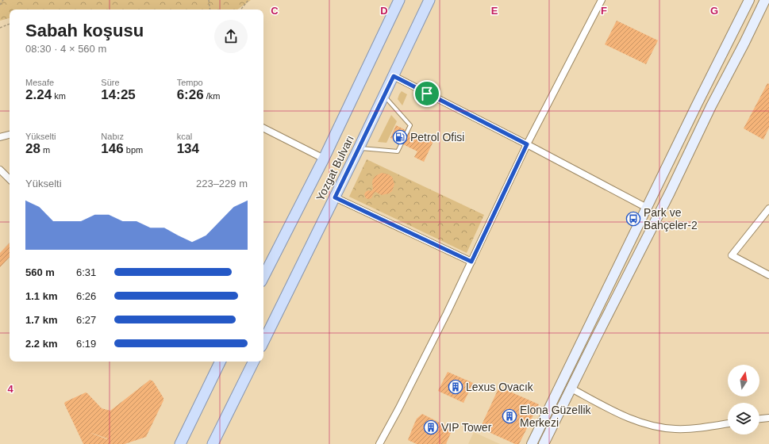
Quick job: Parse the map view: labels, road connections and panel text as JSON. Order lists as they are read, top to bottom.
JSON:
{
  "streets": {
    "main road": ["Yozgat Bulvarı"]
  },
  "places": {
    "fuel station": ["Petrol Ofisi"],
    "bus stop": ["Park ve Bahçeler-2"],
    "building": ["Lexus Ovacık", "Elona Güzellik Merkezi", "VIP Tower"]
  },
  "north": "top",
  "page": {
    "heading": ["Sabah koşusu", "08:30 · 4 × 560 m"],
    "stats": [
      ["Mesafe", "2.24 km"],
      ["Süre", "14:25"],
      ["Tempo", "6:26 /km"],
      ["Yükselti", "28 m"],
      ["Nabız", "146 bpm"],
      ["kcal", "134"]
    ],
    "chart": ["Yükselti", "223–229 m"],
    "list": [
      {
        "name": "560 m",
        "note": "6:31"
      },
      {
        "name": "1.1 km",
        "note": "6:26"
      },
      {
        "name": "1.7 km",
        "note": "6:27"
      },
      {
        "name": "2.2 km",
        "note": "6:19"
      }
    ]
  },
  "grid": {
    "columns": [
      "C",
      "D",
      "E",
      "F",
      "G"
    ],
    "rows": ["4"]
  }
}
